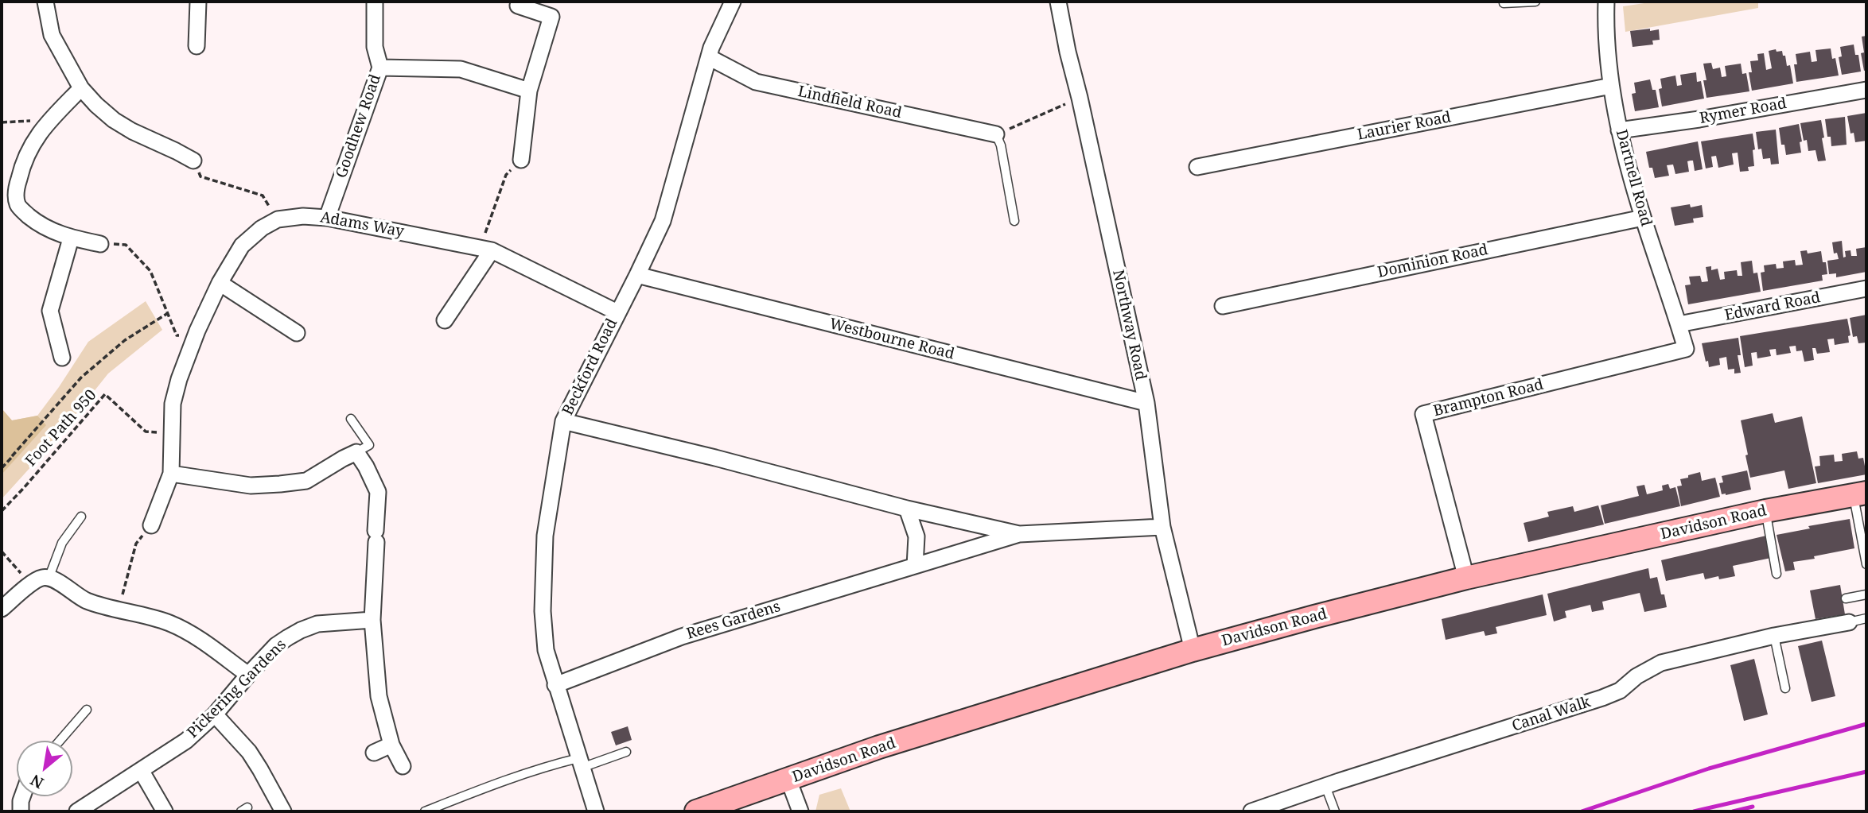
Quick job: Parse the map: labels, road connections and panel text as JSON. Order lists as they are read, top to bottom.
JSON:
{
  "streets": {
    "street": [
      "Lindfield Road",
      "Rymer Road",
      "Goodhew Road",
      "Laurier Road",
      "Dartnell Road",
      "Adams Way",
      "Dominion Road",
      "Edward Road",
      "Northway Road",
      "Westbourne Road",
      "Beckford Road",
      "Brampton Road",
      "Davidson Road",
      "Rees Gardens",
      "Pickering Gardens",
      "Canal Walk"
    ],
    "path": ["Foot Path 950"]
  },
  "crossings": [
    ["Lindfield Road", "Beckford Road"],
    ["Rymer Road", "Dartnell Road"],
    ["Goodhew Road", "Adams Way"],
    ["Laurier Road", "Dartnell Road"],
    ["Dartnell Road", "Dominion Road"],
    ["Dartnell Road", "Edward Road"],
    ["Dartnell Road", "Brampton Road"],
    ["Adams Way", "Beckford Road"],
    ["Adams Way", "Foot Path 950"],
    ["Northway Road", "Westbourne Road"],
    ["Northway Road", "Davidson Road"],
    ["Northway Road", "Rees Gardens"],
    ["Westbourne Road", "Beckford Road"],
    ["Beckford Road", "Rees Gardens"],
    ["Brampton Road", "Davidson Road"]
  ],
  "north": "bottom left"
}
